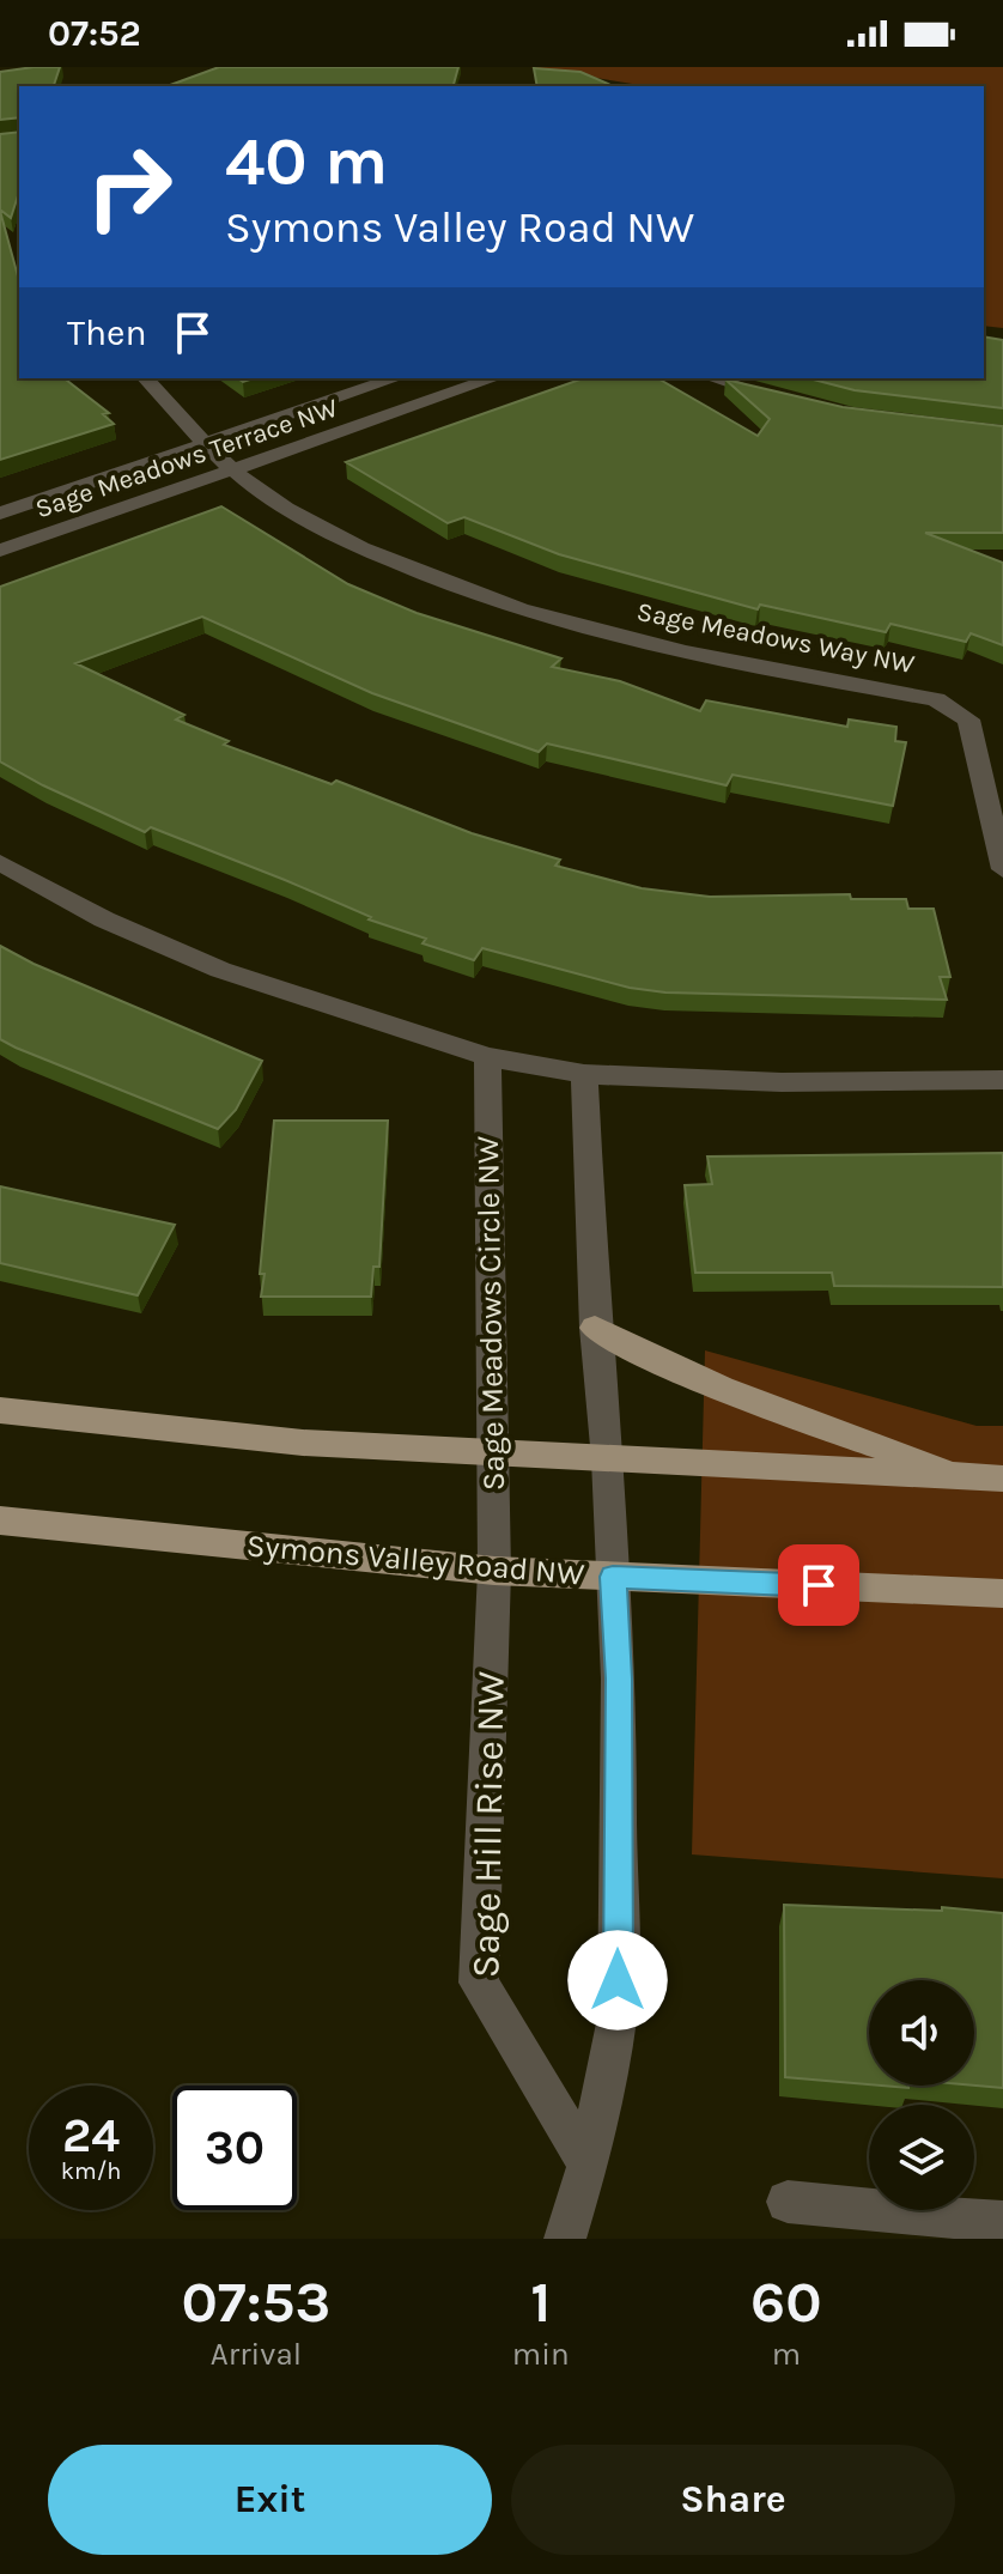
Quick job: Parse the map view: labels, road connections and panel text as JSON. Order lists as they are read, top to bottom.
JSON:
{
  "streets": {
    "main road": ["Symons Valley Road NW"],
    "street": [
      "Sage Meadows Terrace NW",
      "Sage Meadows Way NW",
      "Sage Meadows Circle NW",
      "Sage Hill Rise NW"
    ]
  },
  "crossings": [
    ["Sage Meadows Terrace NW", "Sage Meadows Way NW"],
    ["Sage Meadows Circle NW", "Symons Valley Road NW"],
    ["Sage Meadows Circle NW", "Sage Hill Rise NW"],
    ["Symons Valley Road NW", "Sage Hill Rise NW"]
  ],
  "page": {
    "status": "07:52",
    "turn": ["40 m", "Symons Valley Road NW"],
    "then": "Then",
    "speed": "24 km/h",
    "limit": "30",
    "eta": [
      "07:53",
      "Arrival",
      "1",
      "min",
      "60",
      "m"
    ],
    "buttons": ["Exit", "Share"]
  }
}
